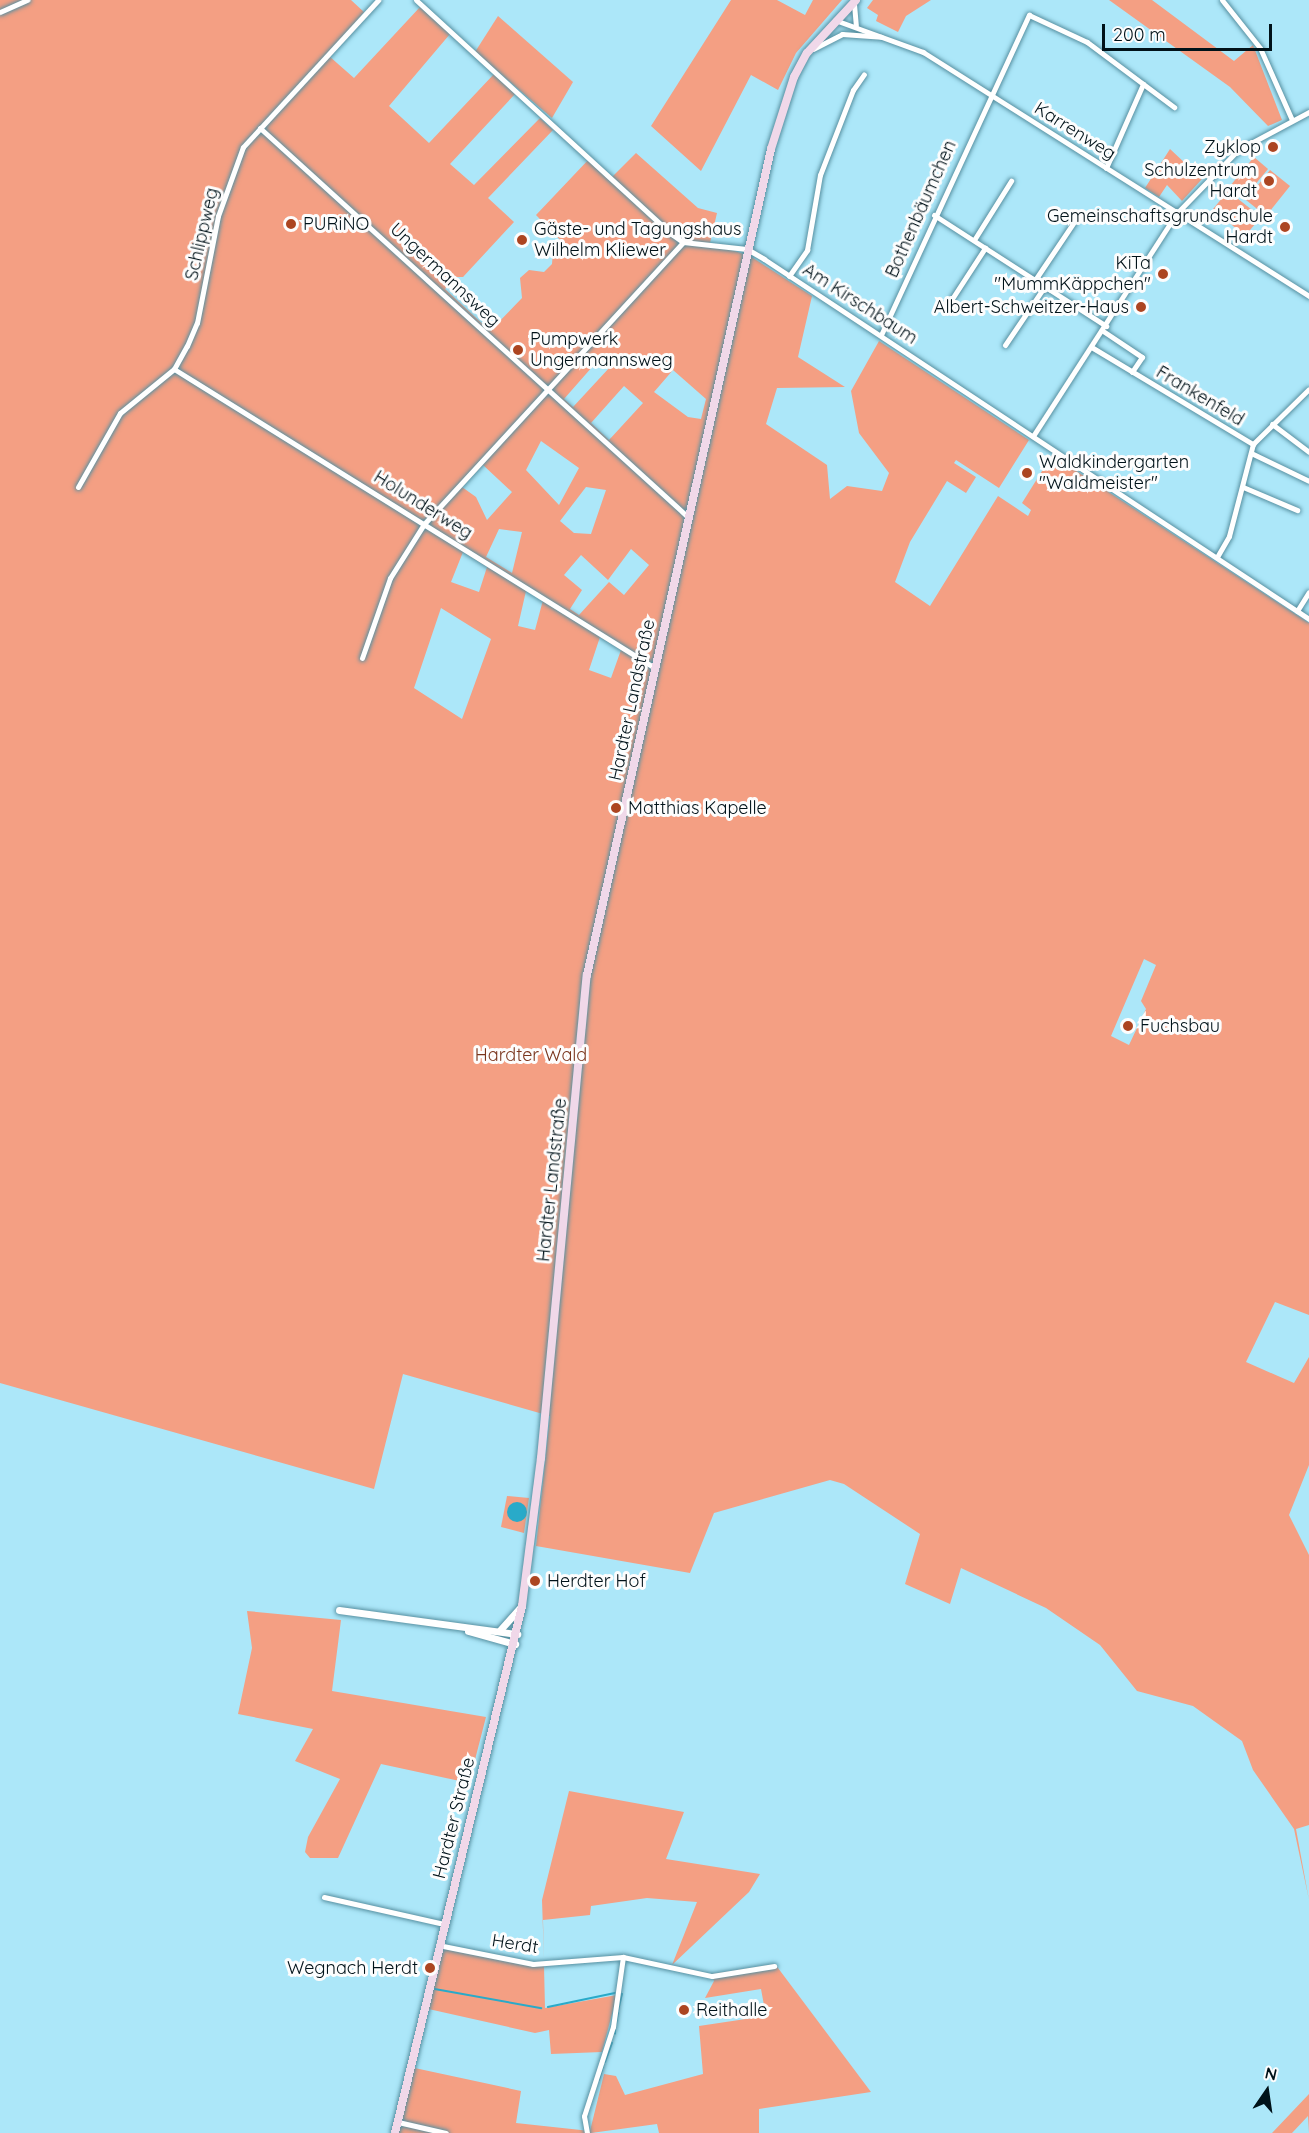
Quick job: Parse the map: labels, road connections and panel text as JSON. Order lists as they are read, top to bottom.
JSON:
{
  "streets": {
    "main road": ["Hardter Landstraße", "Hardter Straße"],
    "street": [
      "Karrenweg",
      "Bothenbäumchen",
      "Schlippweg",
      "Ungermannsweg",
      "Am Kirschbaum",
      "Frankenfeld",
      "Holunderweg",
      "Herdt"
    ]
  },
  "crossings": [
    ["Karrenweg", "Bothenbäumchen"],
    ["Karrenweg", "Hardter Landstraße"],
    ["Bothenbäumchen", "Am Kirschbaum"],
    ["Schlippweg", "Ungermannsweg"],
    ["Schlippweg", "Holunderweg"],
    ["Ungermannsweg", "Hardter Landstraße"],
    ["Am Kirschbaum", "Hardter Landstraße"],
    ["Holunderweg", "Hardter Landstraße"],
    ["Hardter Landstraße", "Hardter Straße"],
    ["Hardter Straße", "Herdt"]
  ],
  "parks": ["Hardter Wald"],
  "places": [
    "Zyklop",
    "Schulzentrum Hardt",
    "PURiNO",
    "Gemeinschaftsgrundschule Hardt",
    "Gäste- und Tagungshaus Wilhelm Kliewer",
    "KiTa \"MummKäppchen\"",
    "Albert-Schweitzer-Haus",
    "Pumpwerk Ungermannsweg",
    "Waldkindergarten \"Waldmeister\"",
    "Matthias Kapelle",
    "Fuchsbau",
    "Herdter Hof",
    "Wegnach Herdt",
    "Reithalle"
  ],
  "scale_bar": "200 m",
  "north": "top"
}
